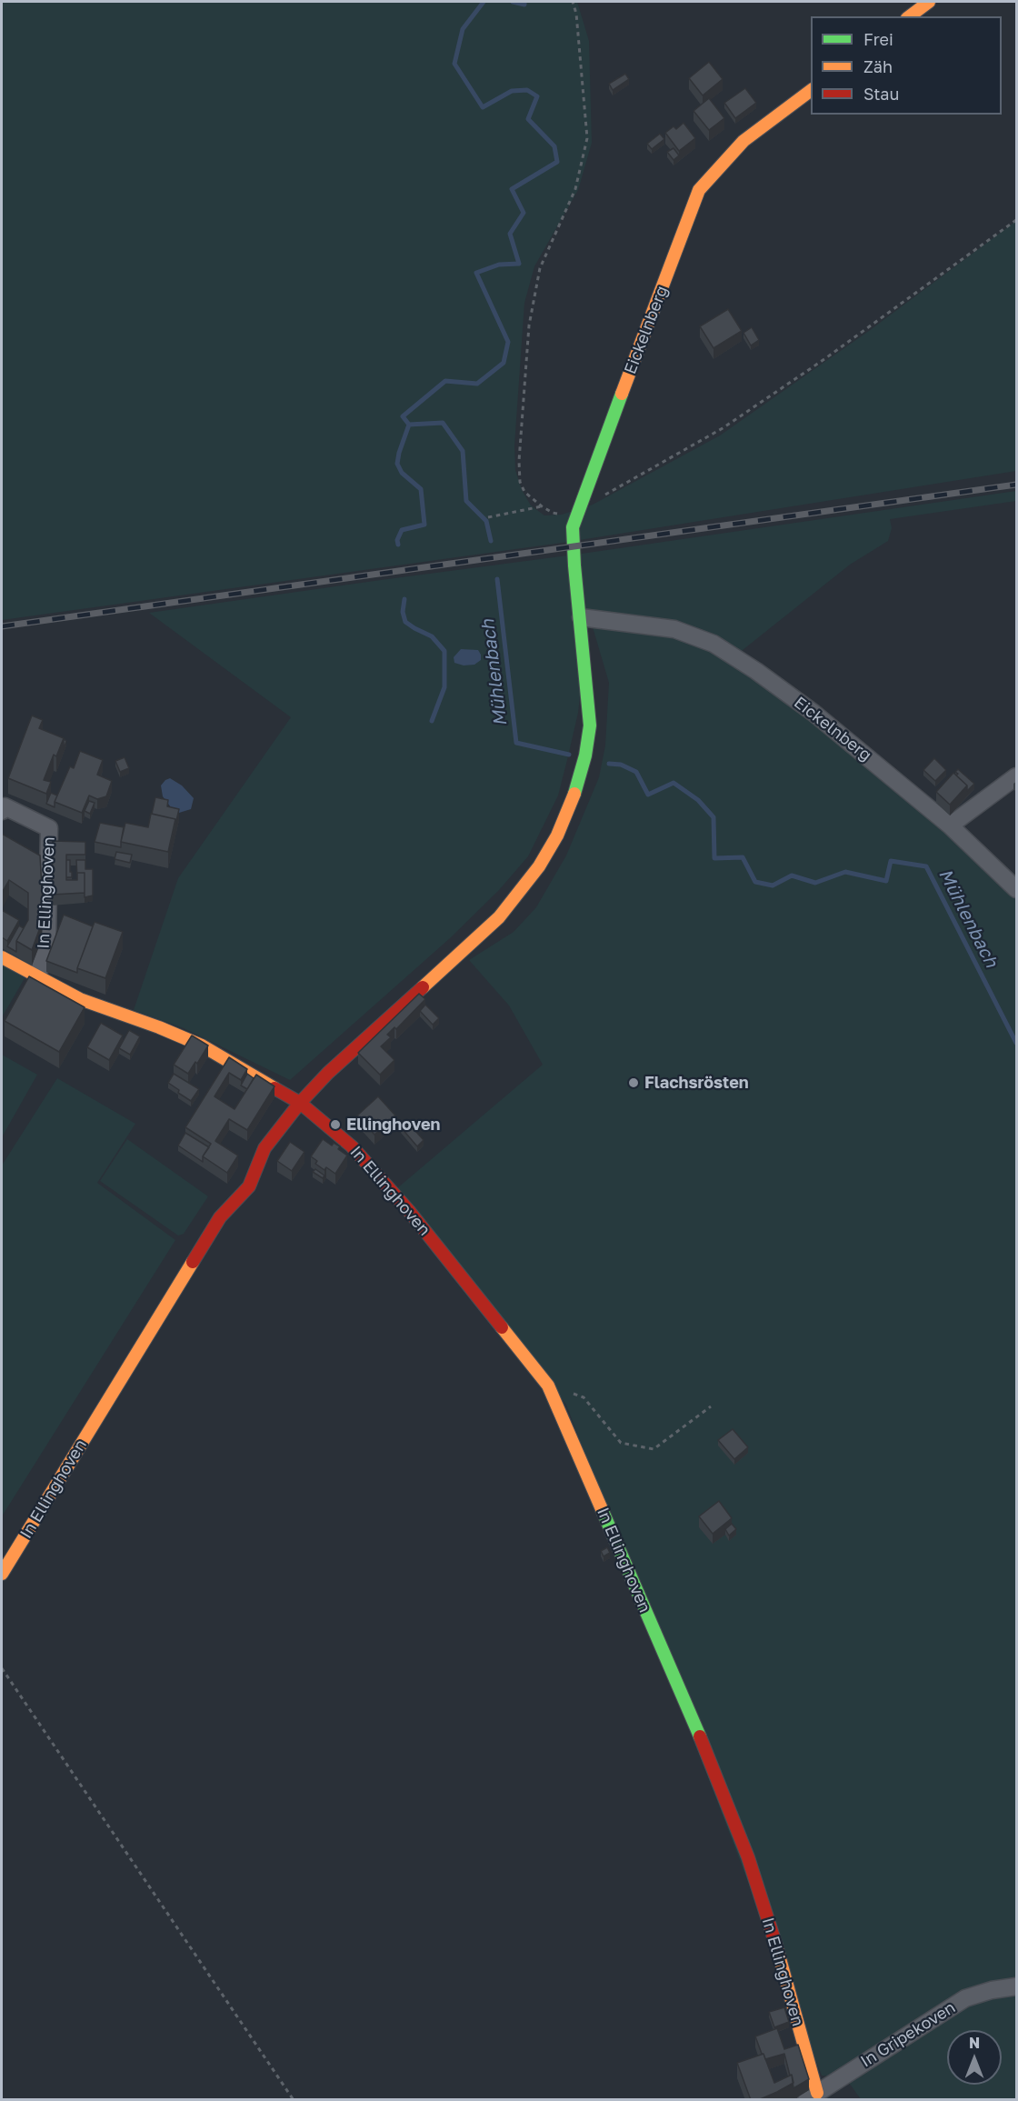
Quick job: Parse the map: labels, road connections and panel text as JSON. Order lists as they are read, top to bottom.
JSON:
{
  "streets": {
    "street": ["Eickelnberg", "In Ellinghoven", "In Gripekoven"]
  },
  "crossings": [
    ["Eickelnberg", "In Ellinghoven"],
    ["In Ellinghoven", "In Gripekoven"]
  ],
  "water": ["Mühlenbach"],
  "places": ["Flachsrösten", "Ellinghoven"],
  "legend": ["Frei", "Zäh", "Stau"],
  "north": "top"
}
